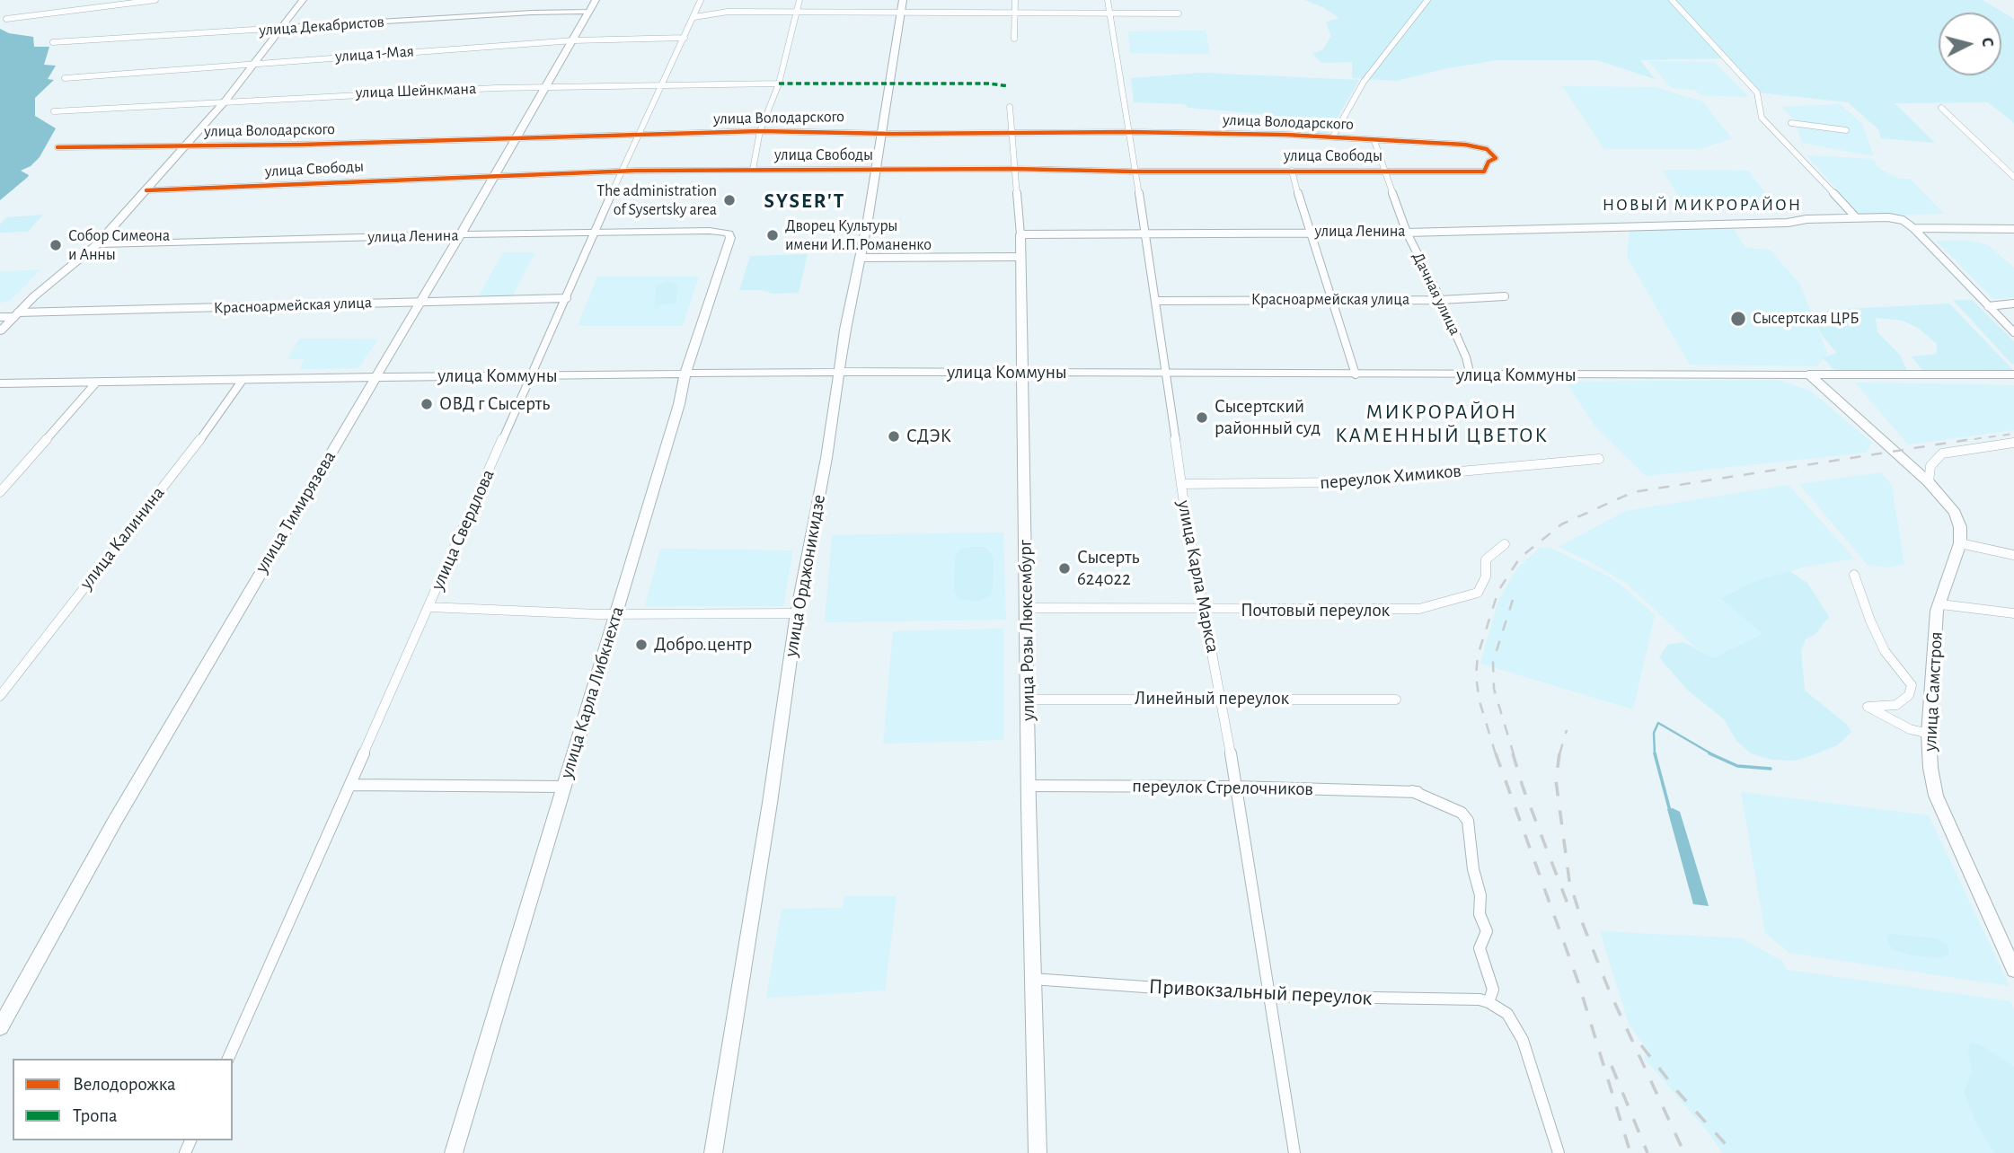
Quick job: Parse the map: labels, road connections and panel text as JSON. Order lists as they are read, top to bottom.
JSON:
{
  "streets": {
    "street": [
      "улица Декабристов",
      "улица 1-Мая",
      "улица Шейнкмана",
      "улица Володарского",
      "улица Свободы",
      "улица Ленина",
      "Дачная улица",
      "Красноармейская улица",
      "улица Коммуны",
      "переулок Химиков",
      "улица Тимирязева",
      "улица Свердлова",
      "улица Калинина",
      "улица Орджоникидзе",
      "улица Карла Маркса",
      "Почтовый переулок",
      "улица Розы Люксембург",
      "улица Самстроя",
      "улица Карла Либкнехта",
      "Линейный переулок",
      "переулок Стрелочников",
      "Привокзальный переулок"
    ]
  },
  "crossings": [
    ["улица Декабристов", "улица Тимирязева"],
    ["улица 1-Мая", "улица Тимирязева"],
    ["улица 1-Мая", "улица Свердлова"],
    ["улица Шейнкмана", "улица Тимирязева"],
    ["улица Шейнкмана", "улица Свердлова"],
    ["улица Володарского", "улица Свободы"],
    ["улица Володарского", "Дачная улица"],
    ["улица Володарского", "улица Тимирязева"],
    ["улица Володарского", "улица Свердлова"],
    ["улица Володарского", "улица Орджоникидзе"],
    ["улица Володарского", "улица Карла Маркса"],
    ["улица Володарского", "улица Розы Люксембург"],
    ["улица Свободы", "Дачная улица"],
    ["улица Свободы", "улица Тимирязева"],
    ["улица Свободы", "улица Свердлова"],
    ["улица Свободы", "улица Орджоникидзе"],
    ["улица Свободы", "улица Карла Маркса"],
    ["улица Свободы", "улица Розы Люксембург"],
    ["улица Ленина", "Дачная улица"],
    ["улица Ленина", "улица Тимирязева"],
    ["улица Ленина", "улица Свердлова"],
    ["улица Ленина", "улица Карла Маркса"],
    ["улица Ленина", "улица Розы Люксембург"],
    ["улица Ленина", "улица Карла Либкнехта"],
    ["Дачная улица", "Красноармейская улица"],
    ["Дачная улица", "улица Коммуны"],
    ["Красноармейская улица", "улица Тимирязева"],
    ["Красноармейская улица", "улица Свердлова"],
    ["Красноармейская улица", "улица Карла Маркса"],
    ["улица Коммуны", "улица Тимирязева"],
    ["улица Коммуны", "улица Свердлова"],
    ["улица Коммуны", "улица Калинина"],
    ["улица Коммуны", "улица Орджоникидзе"],
    ["улица Коммуны", "улица Карла Маркса"],
    ["улица Коммуны", "улица Розы Люксембург"],
    ["улица Коммуны", "улица Самстроя"],
    ["улица Коммуны", "улица Карла Либкнехта"],
    ["переулок Химиков", "улица Карла Маркса"],
    ["улица Карла Маркса", "Почтовый переулок"],
    ["улица Карла Маркса", "Линейный переулок"],
    ["улица Карла Маркса", "переулок Стрелочников"],
    ["улица Карла Маркса", "Привокзальный переулок"],
    ["Почтовый переулок", "улица Розы Люксембург"],
    ["улица Розы Люксембург", "Линейный переулок"],
    ["улица Розы Люксембург", "переулок Стрелочников"],
    ["улица Розы Люксембург", "Привокзальный переулок"],
    ["переулок Стрелочников", "Привокзальный переулок"]
  ],
  "districts": ["SYSER'T", "НОВЫЙ МИКРОРАЙОН", "МИКРОРАЙОН КАМЕННЫЙ ЦВЕТОК"],
  "places": [
    "The administration of Sysertsky area",
    "Дворец Культуры имени И.П.Романенко",
    "Собор Симеона и Анны",
    "Сысертская ЦРБ",
    "ОВД г Сысерть",
    "Сысертский районный суд",
    "СДЭК",
    "Сысерть 624022",
    "Добро.центр"
  ],
  "legend": ["Велодорожка", "Тропа"],
  "north": "right"
}
